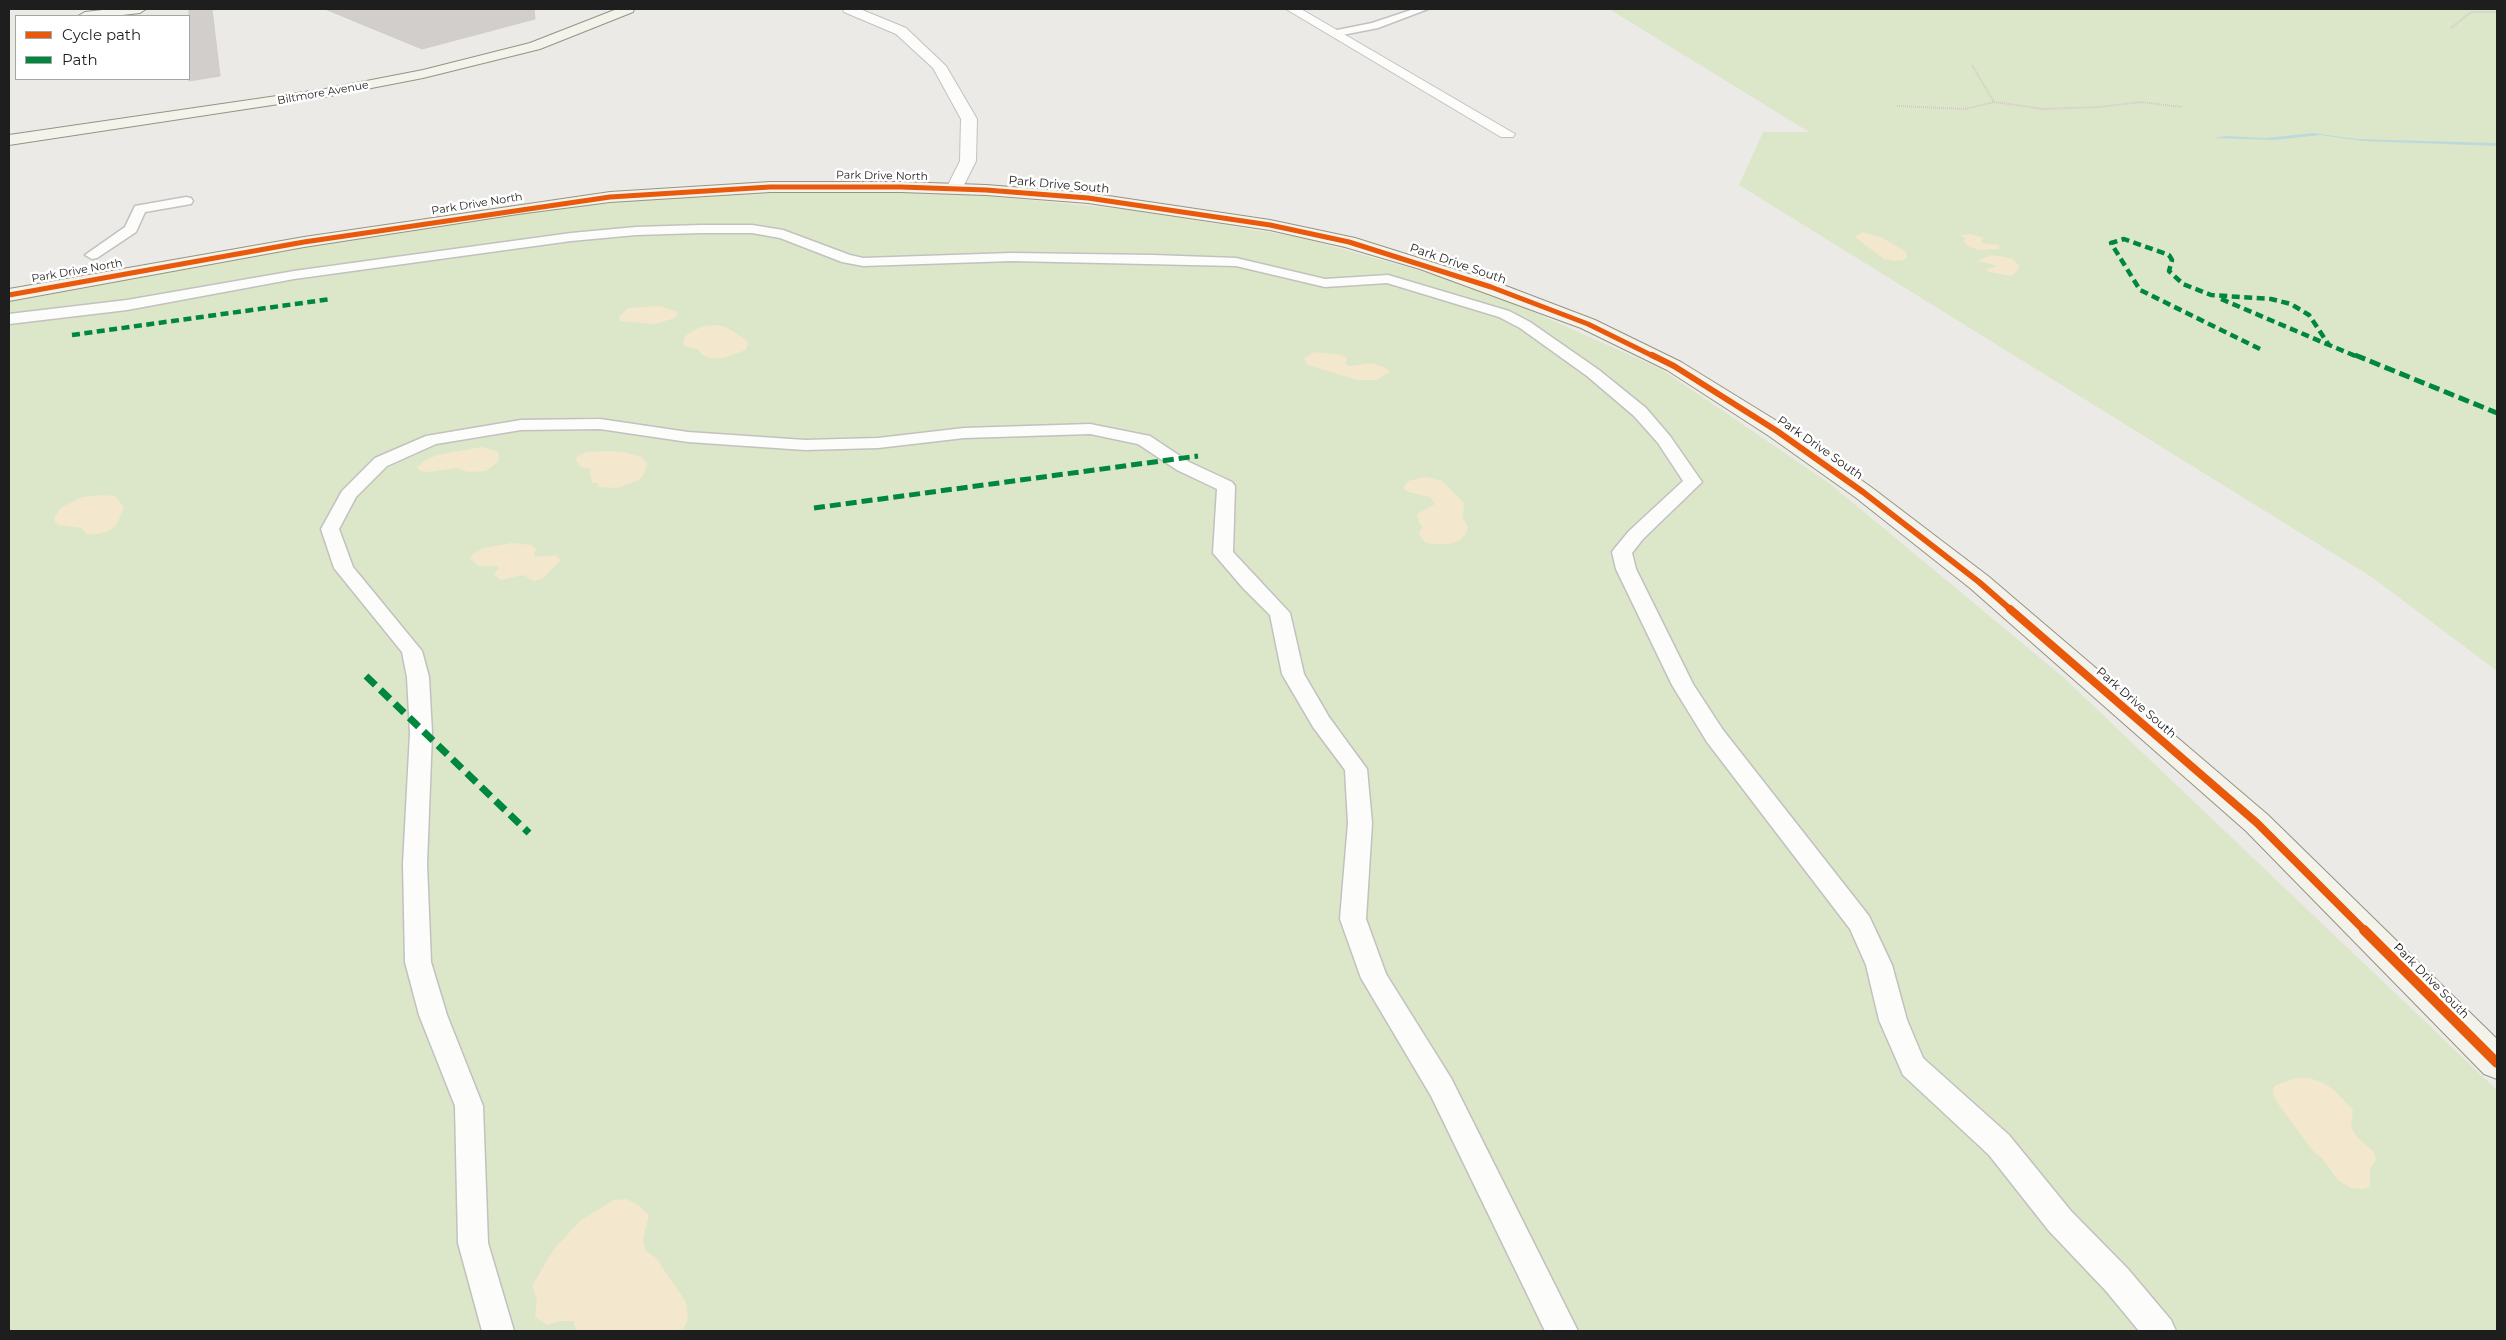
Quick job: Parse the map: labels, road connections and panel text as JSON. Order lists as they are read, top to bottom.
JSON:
{
  "streets": {
    "street": ["Biltmore Avenue", "Park Drive North", "Park Drive South"]
  },
  "crossings": [
    ["Park Drive North", "Park Drive South"]
  ],
  "legend": ["Cycle path", "Path"]
}
